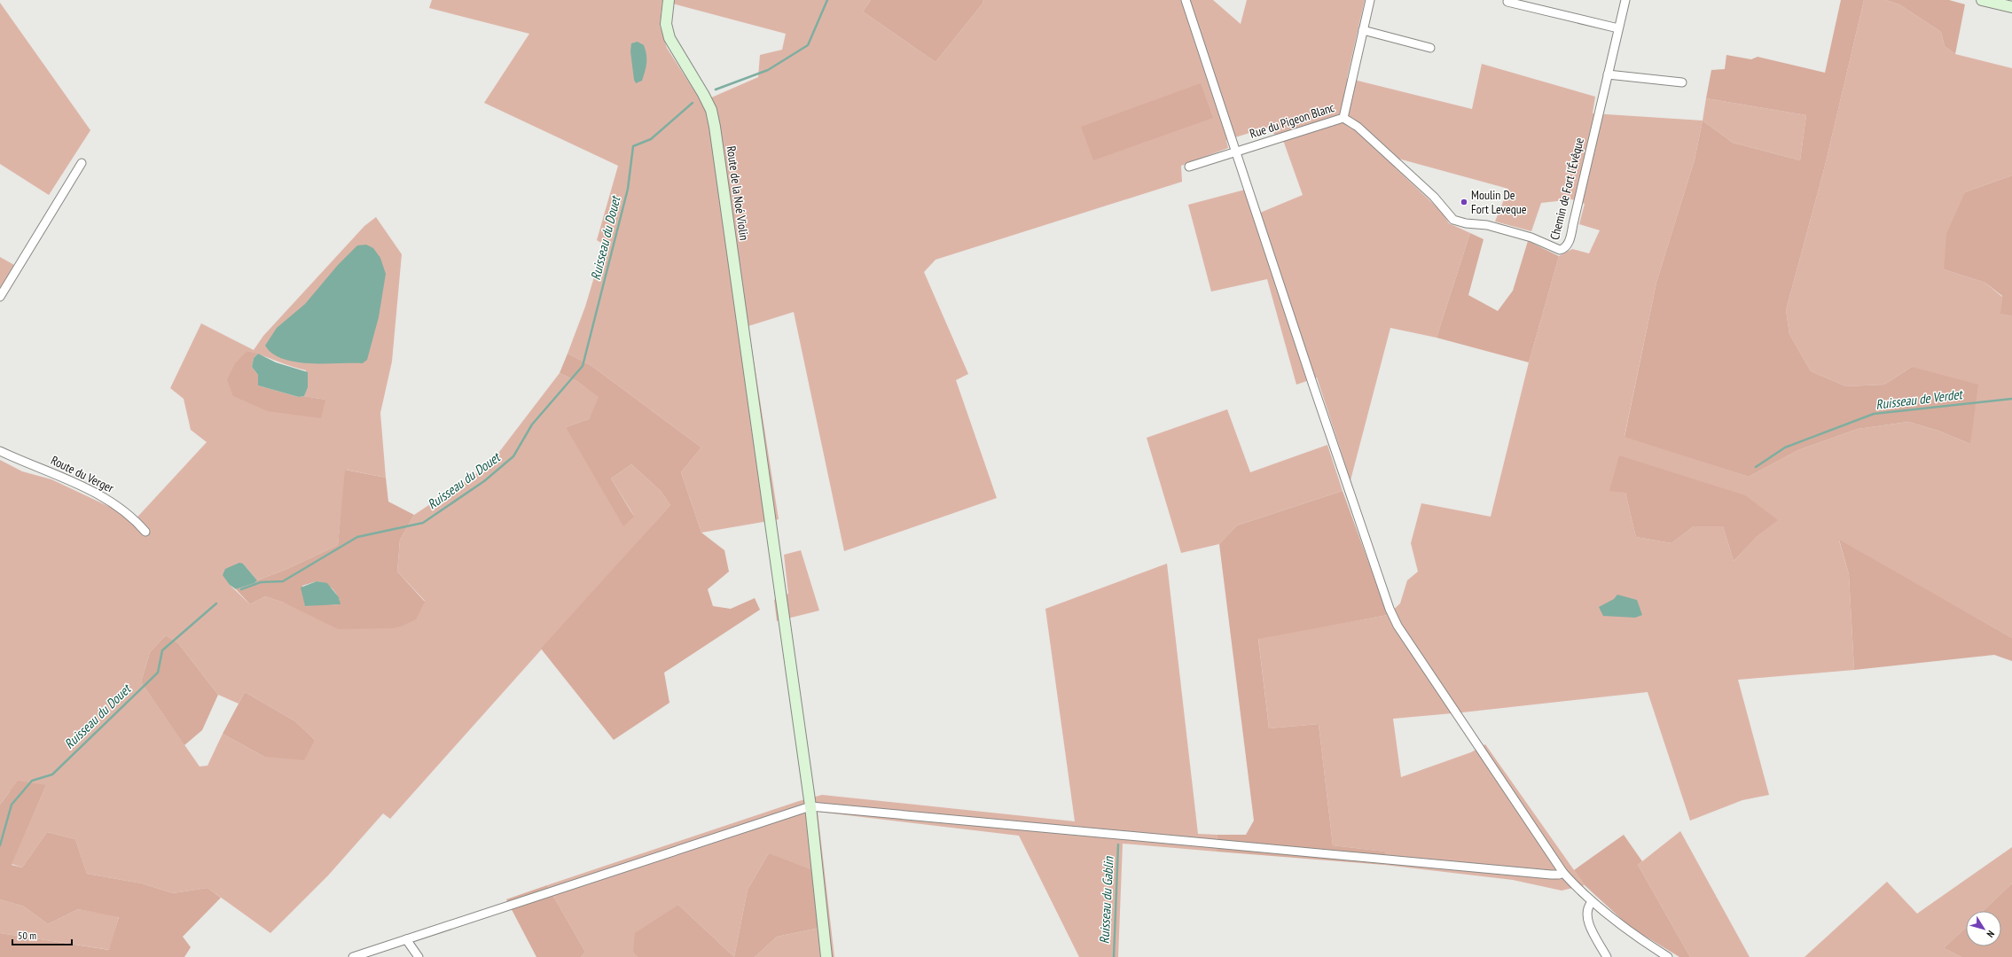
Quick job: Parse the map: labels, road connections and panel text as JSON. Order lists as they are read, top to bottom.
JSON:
{
  "streets": {
    "street": [
      "Rue du Pigeon Blanc",
      "Chemin de Fort l'Évêque",
      "Route de la Noé Violin",
      "Route du Verger"
    ]
  },
  "crossings": [
    ["Rue du Pigeon Blanc", "Chemin de Fort l'Évêque"]
  ],
  "water": ["Ruisseau du Douet", "Ruisseau de Verdet", "Ruisseau du Gablin"],
  "places": ["Moulin De Fort Leveque"],
  "scale_bar": "50 m",
  "north": "bottom right"
}
